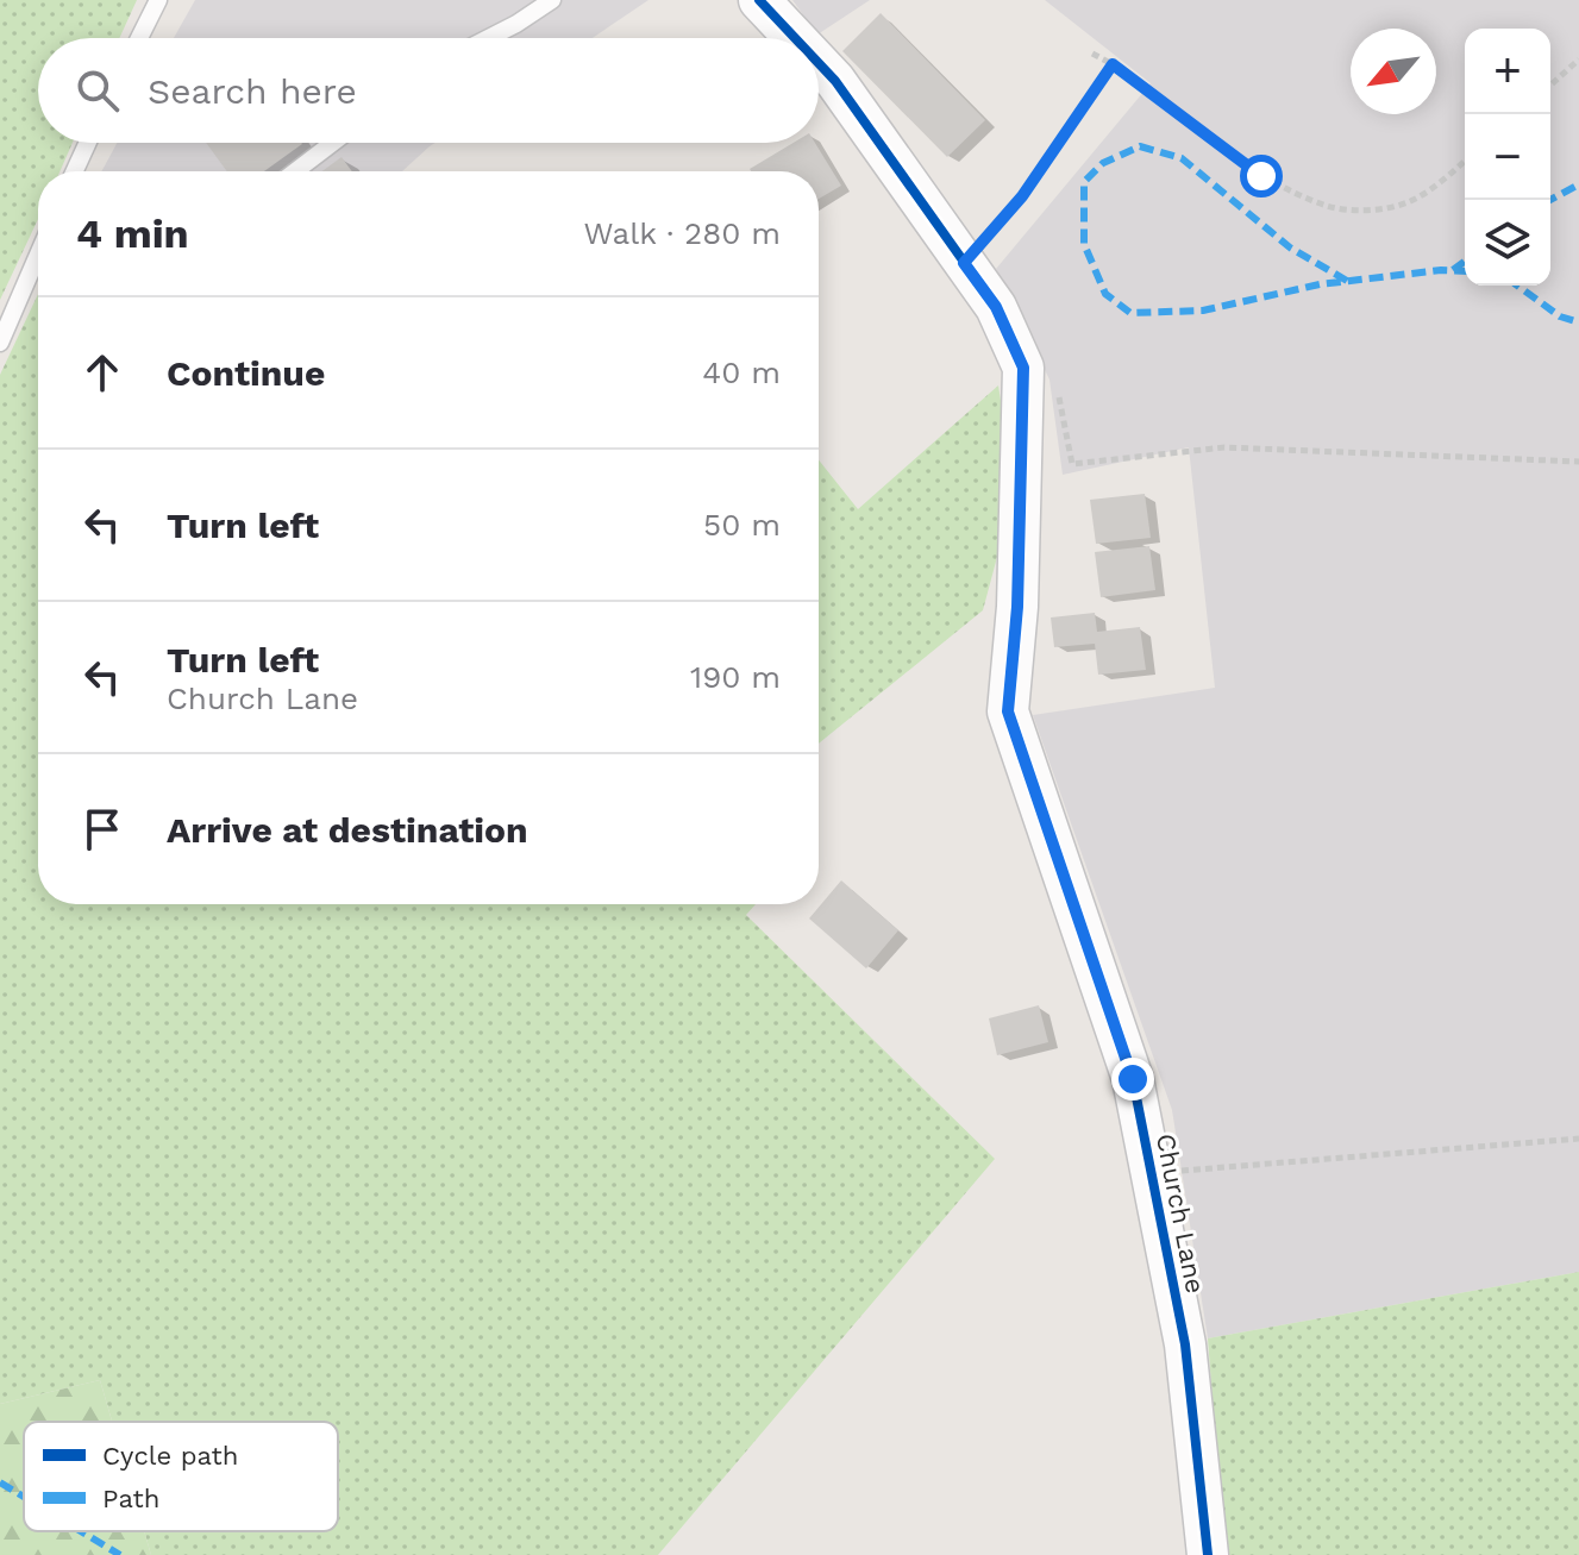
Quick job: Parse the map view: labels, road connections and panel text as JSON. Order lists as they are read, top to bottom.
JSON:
{
  "streets": {
    "street": ["Church Lane"]
  },
  "legend": ["Cycle path", "Path"],
  "north": "bottom left",
  "page": {
    "map_buttons": ["+", "−"],
    "search": "Search here",
    "heading": ["4 min", "Walk · 280 m"],
    "list": [
      ["Continue", "40 m"],
      ["Turn left", "50 m"],
      ["Turn left", "Church Lane", "190 m"],
      "Arrive at destination"
    ]
  }
}
